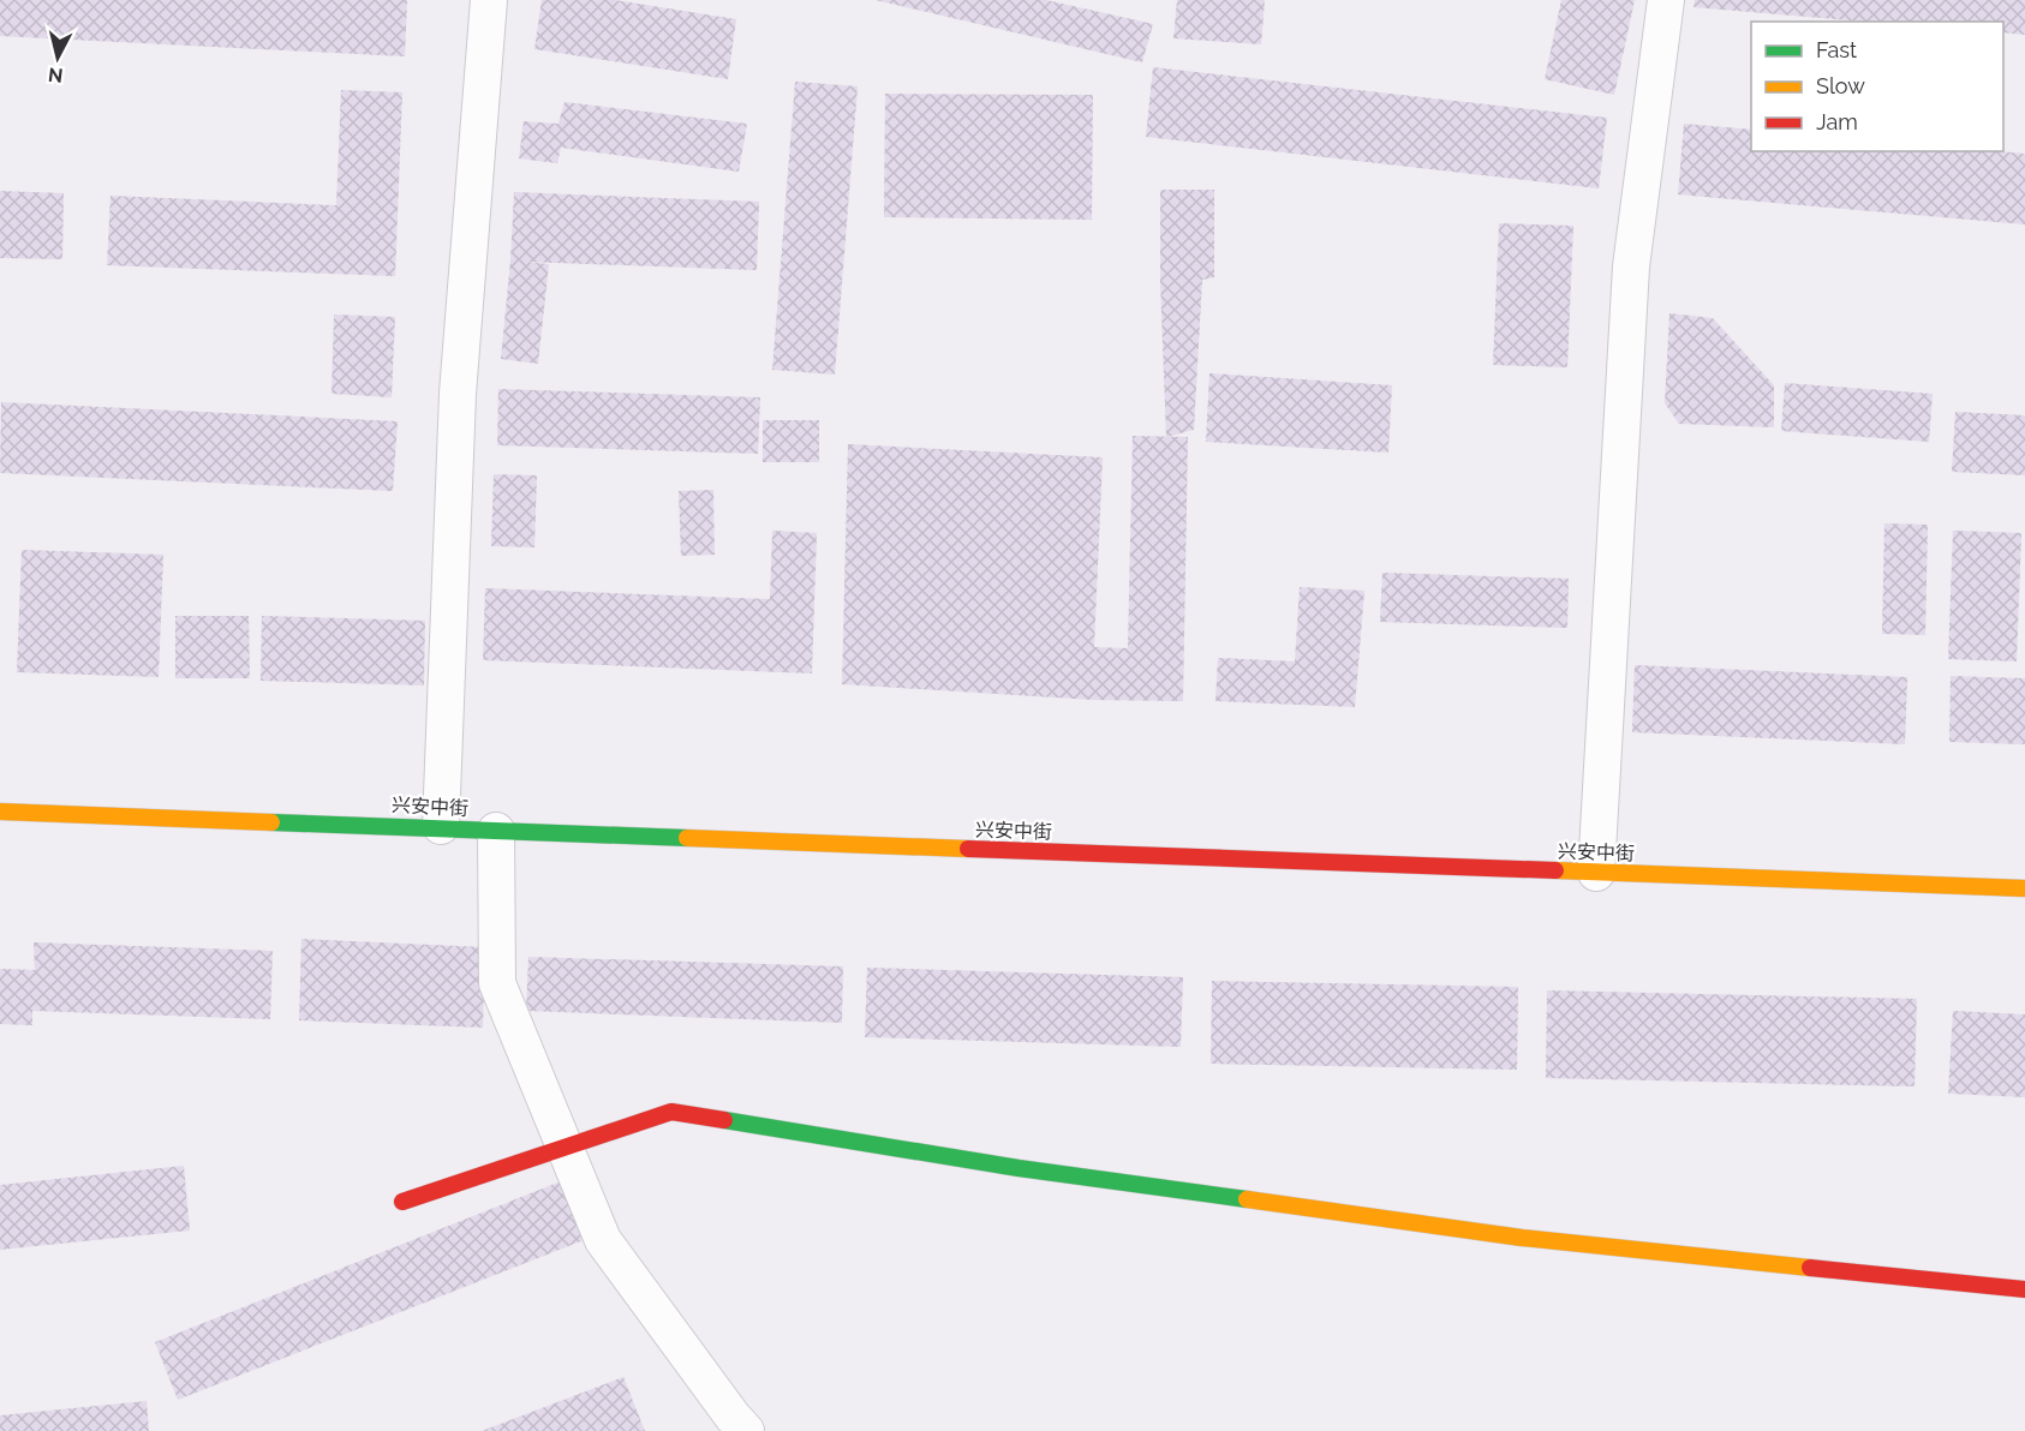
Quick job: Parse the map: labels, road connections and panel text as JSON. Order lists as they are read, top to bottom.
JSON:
{
  "streets": {
    "main road": ["兴安中街"]
  },
  "legend": ["Fast", "Slow", "Jam"],
  "north": "bottom"
}
